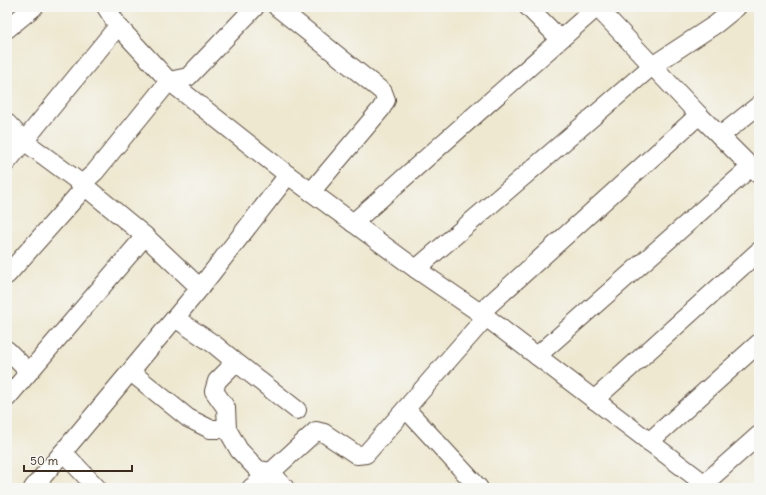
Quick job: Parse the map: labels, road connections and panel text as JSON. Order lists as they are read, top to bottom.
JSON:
{
  "scale_bar": "50 m"
}
